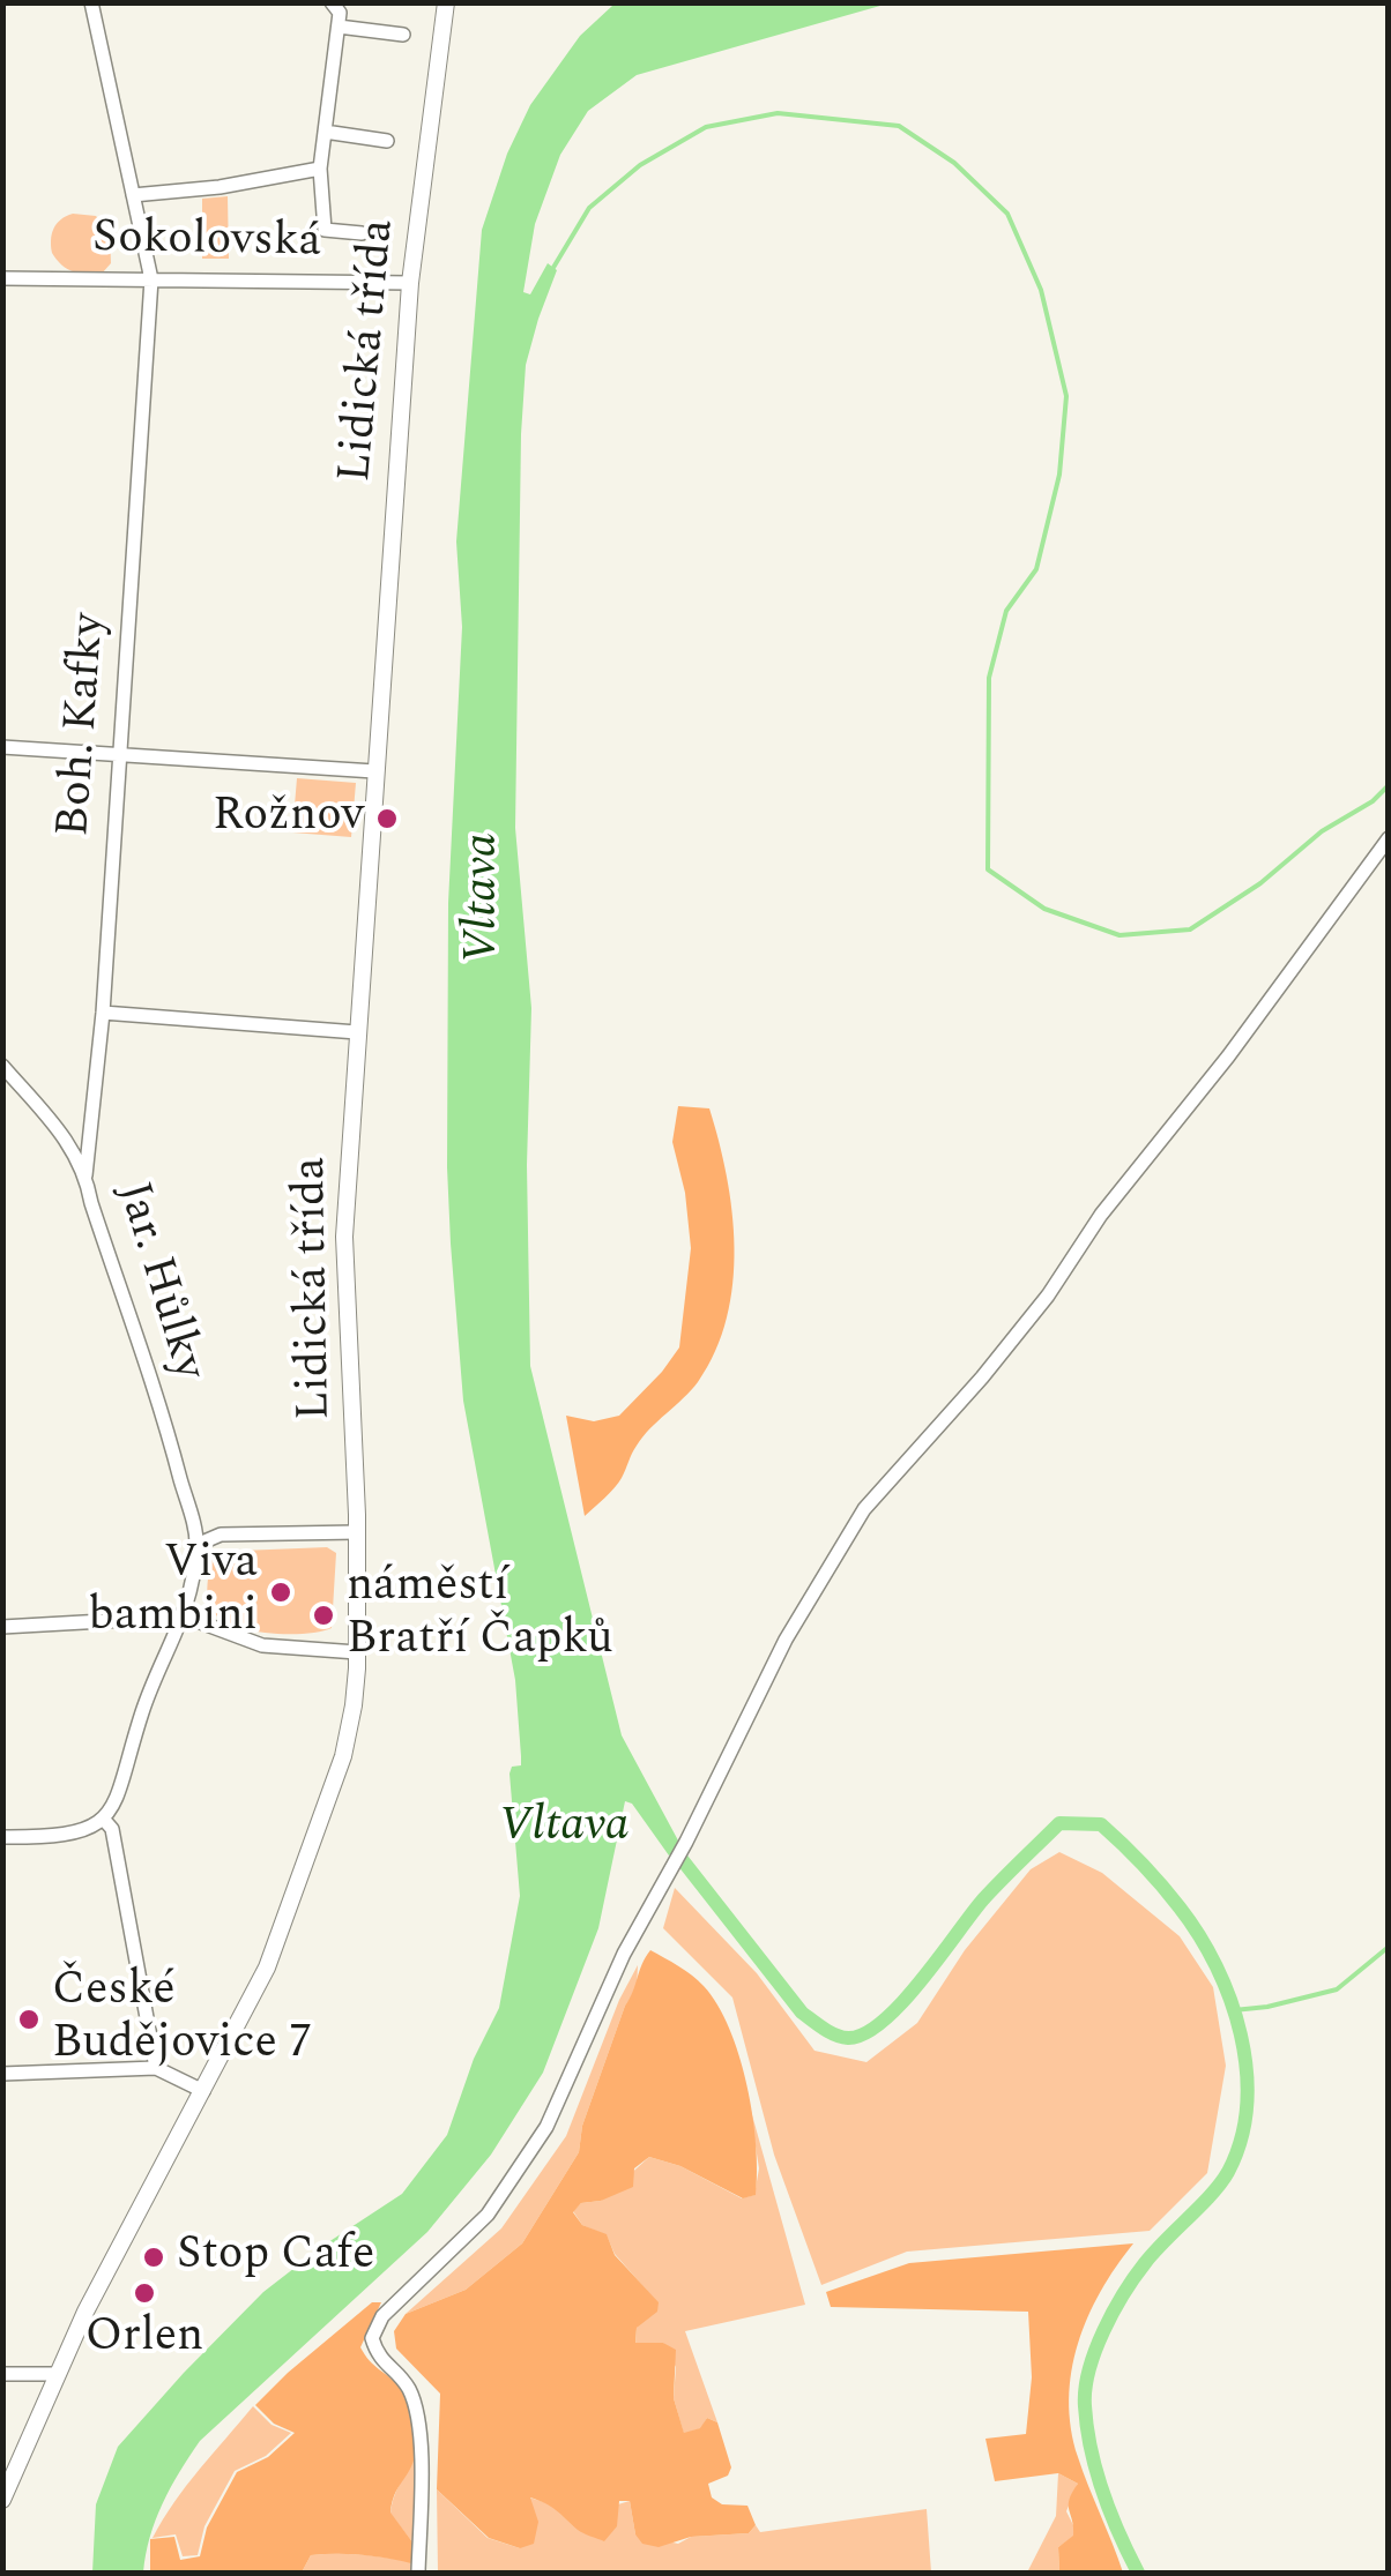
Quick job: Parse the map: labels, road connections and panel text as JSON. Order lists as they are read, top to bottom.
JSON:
{
  "streets": {
    "street": [
      "Sokolovská",
      "Lidická třída",
      "Boh. Kafky",
      "Jar. Hůlky"
    ]
  },
  "crossings": [
    ["Sokolovská", "Lidická třída"],
    ["Sokolovská", "Boh. Kafky"],
    ["Boh. Kafky", "Jar. Hůlky"]
  ],
  "water": ["Vltava"],
  "places": [
    "Rožnov",
    "Viva bambini",
    "náměstí Bratří Čapků",
    "České Budějovice 7",
    "Stop Cafe",
    "Orlen"
  ]
}
